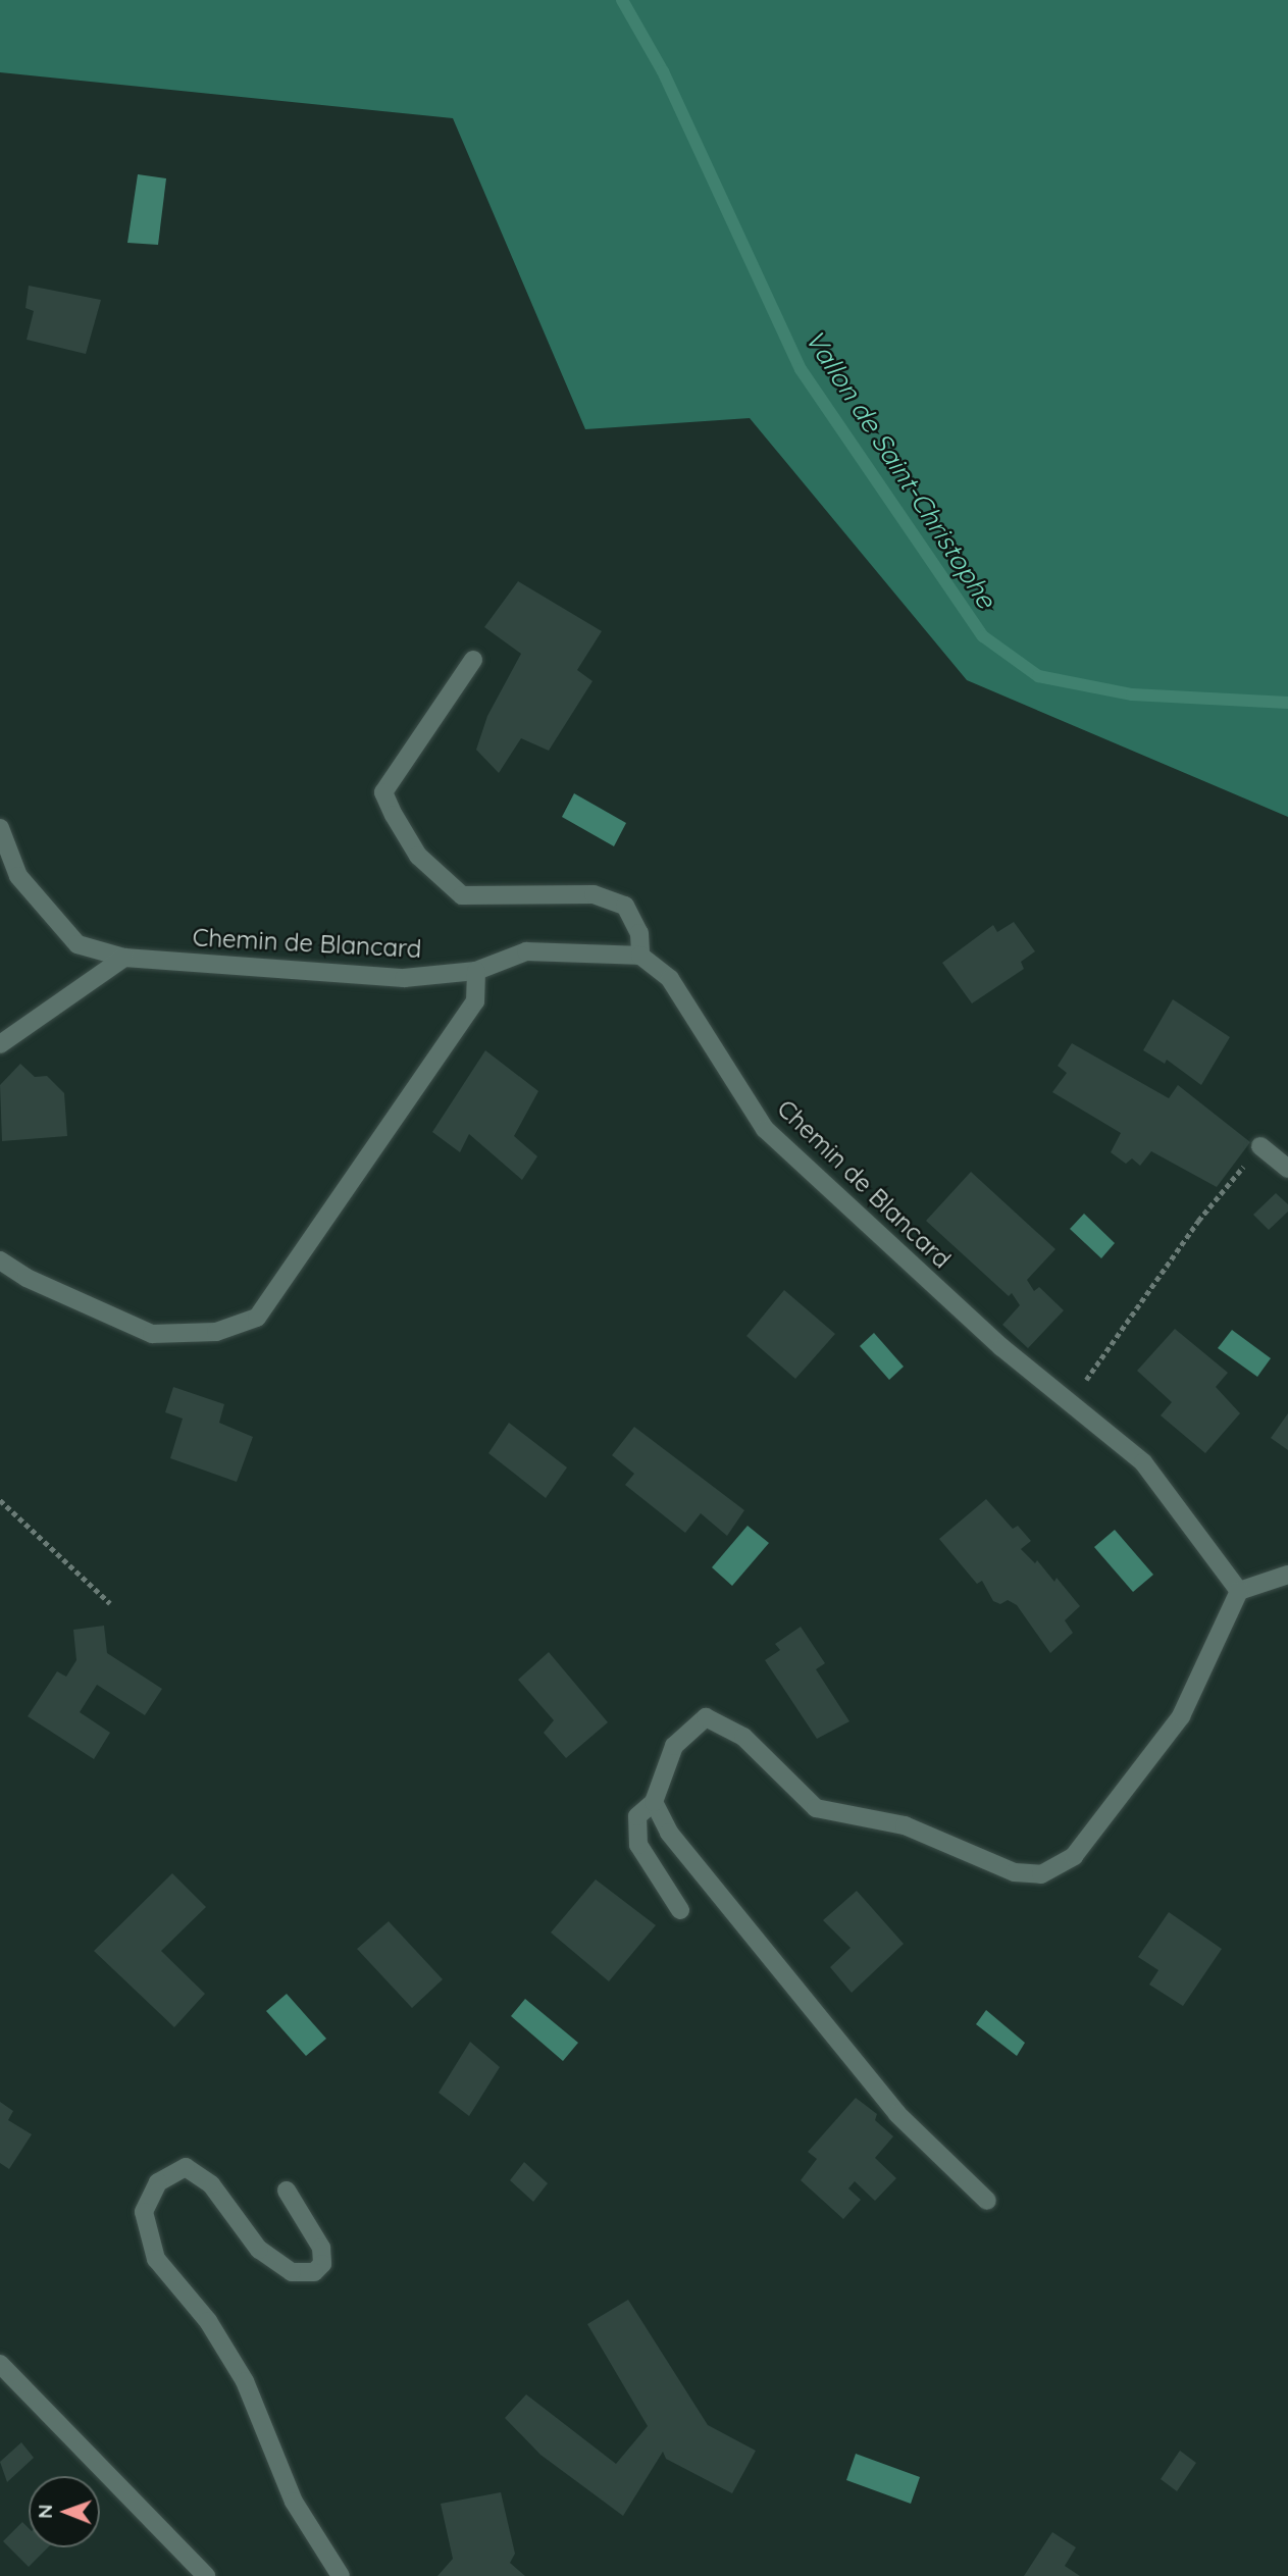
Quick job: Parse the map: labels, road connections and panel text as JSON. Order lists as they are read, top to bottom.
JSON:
{
  "streets": {
    "street": ["Chemin de Blancard"]
  },
  "water": ["Vallon de Saint-Christophe"],
  "north": "left"
}
